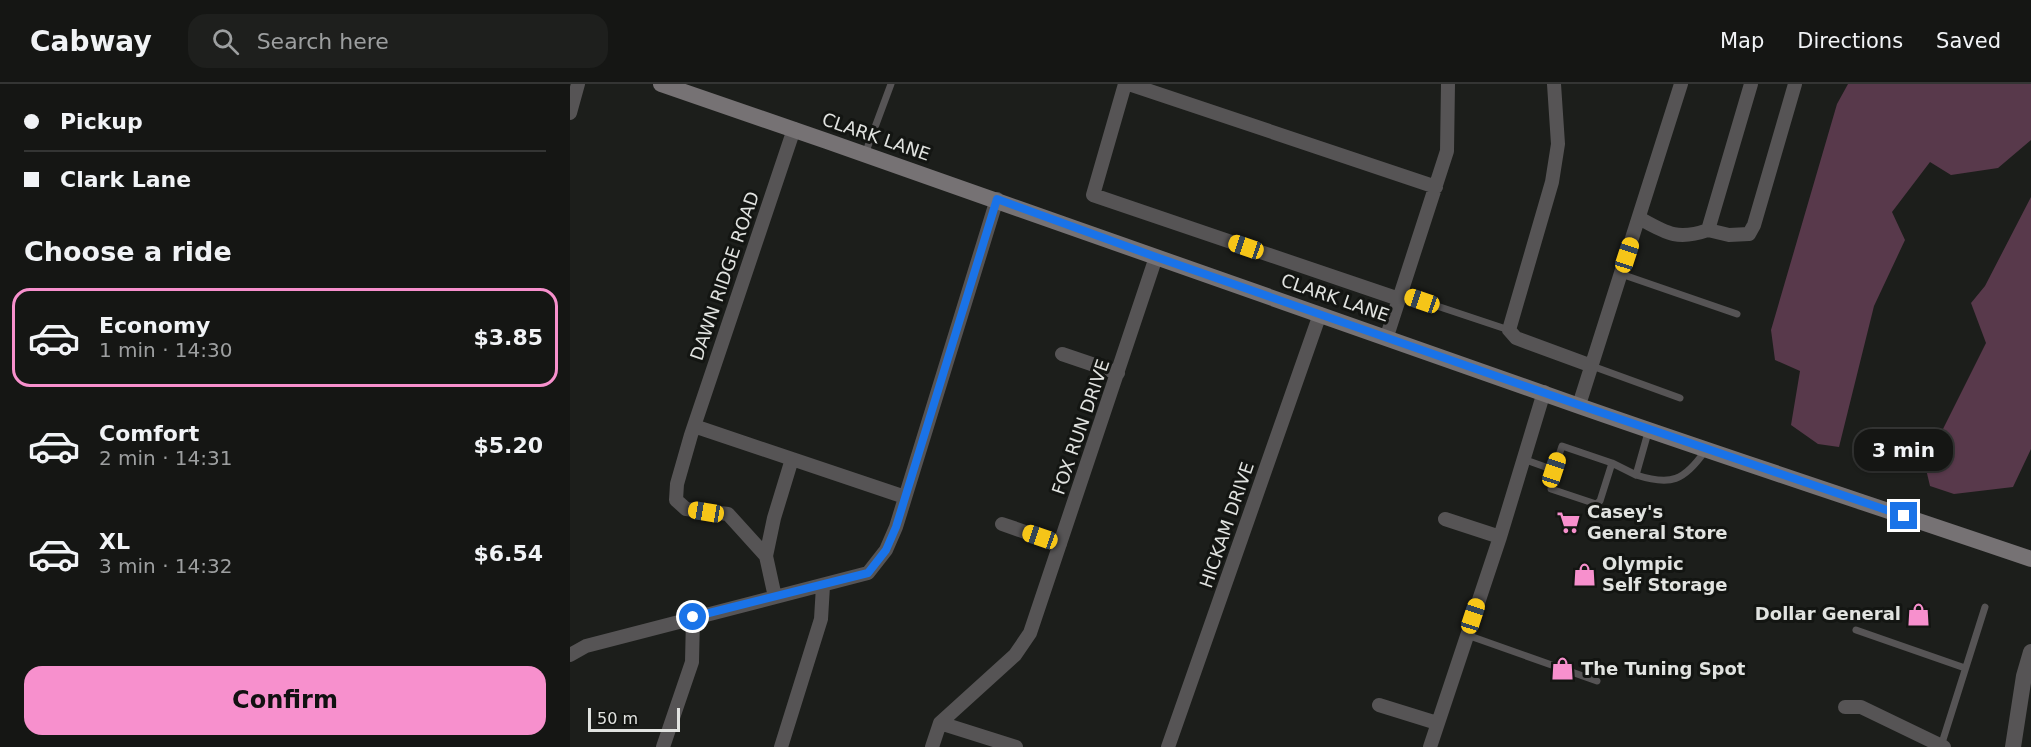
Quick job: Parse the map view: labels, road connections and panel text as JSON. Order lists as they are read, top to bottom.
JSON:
{
  "streets": {
    "main road": ["CLARK LANE"],
    "street": ["DAWN RIDGE ROAD", "FOX RUN DRIVE", "HICKAM DRIVE"]
  },
  "crossings": [
    ["CLARK LANE", "DAWN RIDGE ROAD"],
    ["CLARK LANE", "FOX RUN DRIVE"],
    ["CLARK LANE", "HICKAM DRIVE"]
  ],
  "places": {
    "supermarket": ["Casey's General Store"],
    "shop": ["Olympic Self Storage", "Dollar General", "The Tuning Spot"]
  },
  "scale_bar": "50 m",
  "page": {
    "header": "Cabway",
    "search": "Search here",
    "nav": ["Map", "Directions", "Saved"],
    "banner": ["Pickup", "Clark Lane"],
    "heading": "Choose a ride",
    "list": [
      {
        "name": "Economy",
        "note": "1 min · 14:30",
        "value": "$3.85"
      },
      {
        "name": "Comfort",
        "note": "2 min · 14:31",
        "value": "$5.20"
      },
      {
        "name": "XL",
        "note": "3 min · 14:32",
        "value": "$6.54"
      }
    ],
    "bubble": "3 min",
    "buttons": "Confirm",
    "scale": "50 m"
  }
}
